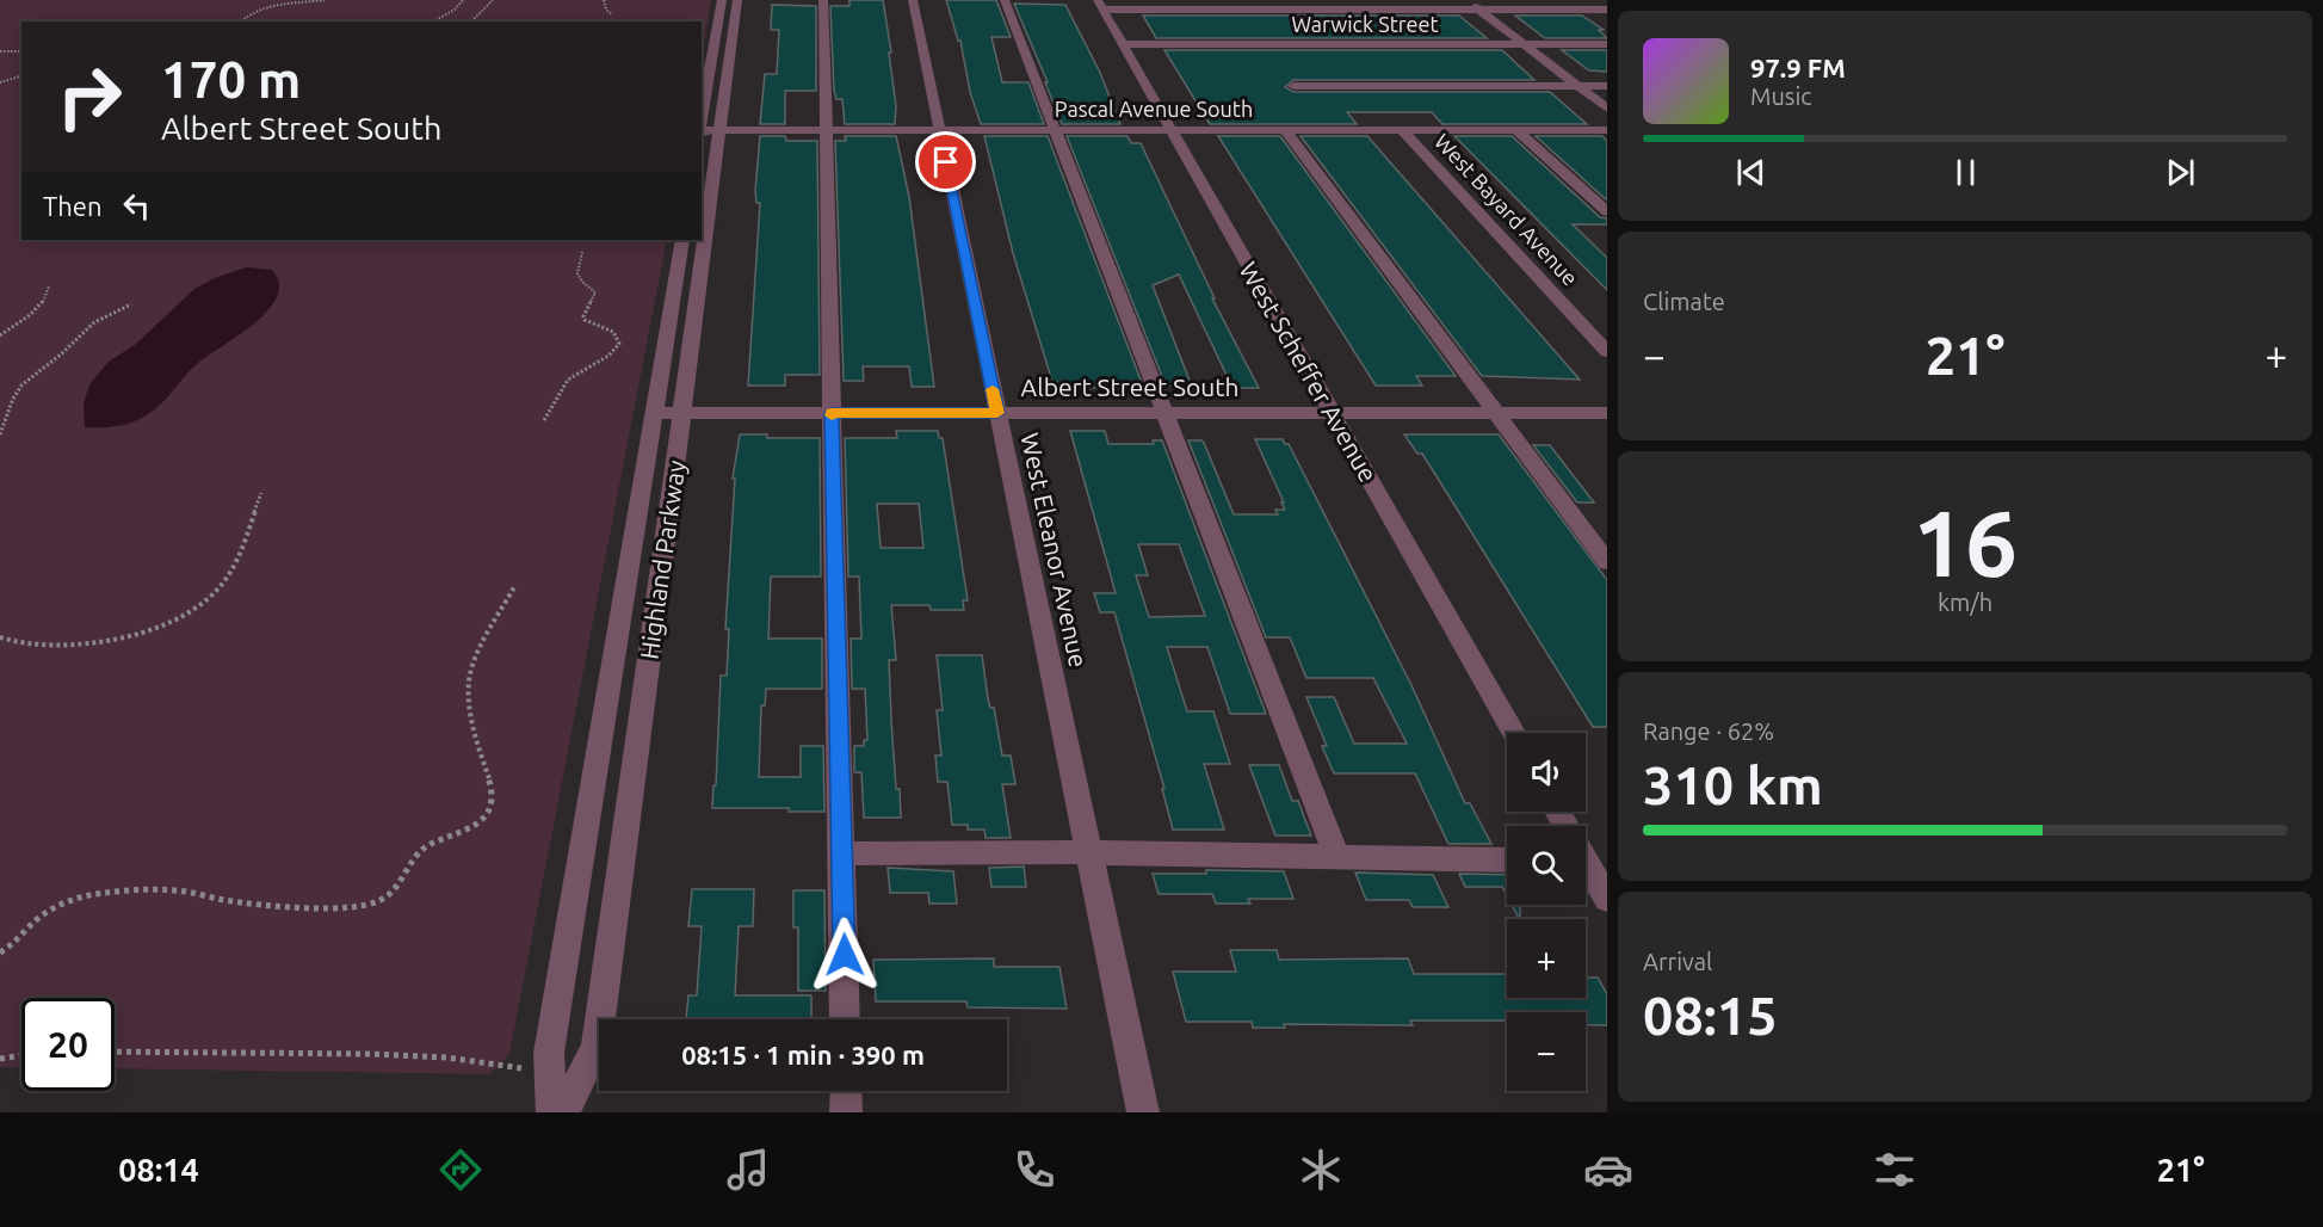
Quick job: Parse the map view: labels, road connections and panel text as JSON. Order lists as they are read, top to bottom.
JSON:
{
  "streets": {
    "street": [
      "Warwick Street",
      "Pascal Avenue South",
      "West Bayard Avenue",
      "West Scheffer Avenue",
      "Albert Street South",
      "West Eleanor Avenue",
      "Highland Parkway"
    ]
  },
  "crossings": [
    ["Warwick Street", "West Scheffer Avenue"],
    ["Pascal Avenue South", "West Bayard Avenue"],
    ["Pascal Avenue South", "West Scheffer Avenue"],
    ["Pascal Avenue South", "West Eleanor Avenue"],
    ["Pascal Avenue South", "Highland Parkway"],
    ["West Scheffer Avenue", "Albert Street South"],
    ["Albert Street South", "West Eleanor Avenue"],
    ["Albert Street South", "Highland Parkway"]
  ],
  "page": {
    "turn": ["170 m", "Albert Street South"],
    "song": ["97.9 FM", "Music"],
    "then": "Then",
    "tile": [
      "Climate",
      ["16", "km/h"],
      ["Range · 62%", "310 km"],
      ["Arrival", "08:15"]
    ],
    "heat": ["−", "21°", "+"],
    "map_buttons": ["+", "−"],
    "limit": "20",
    "trip": "08:15 · 1 min · 390 m",
    "tabs": ["08:14", "21°"]
  }
}
